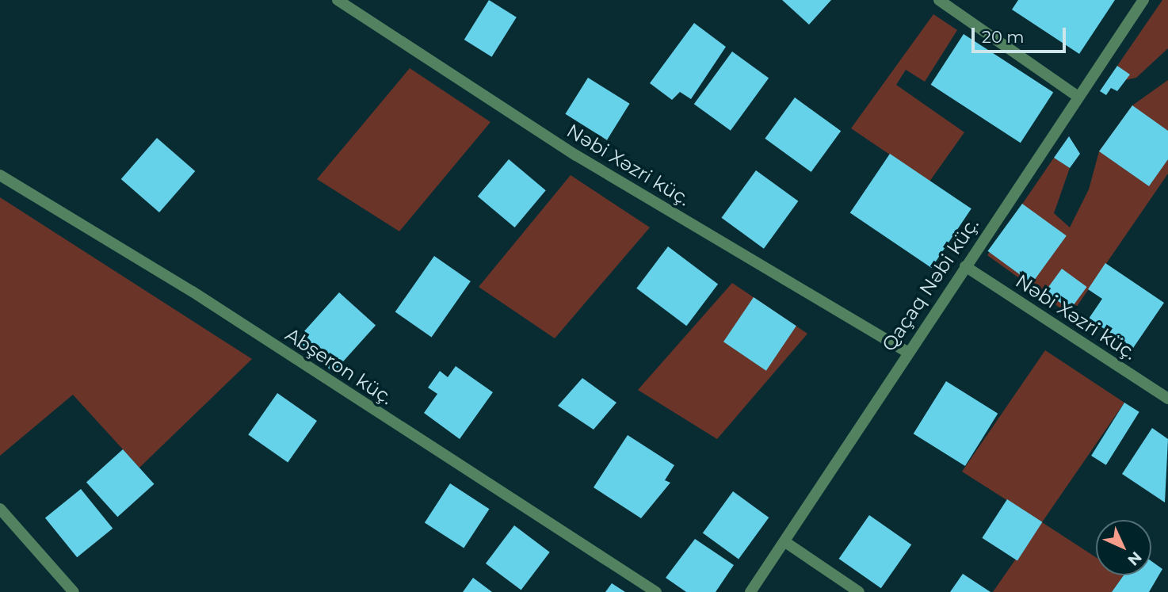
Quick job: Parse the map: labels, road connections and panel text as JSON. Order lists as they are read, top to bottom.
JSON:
{
  "streets": {
    "street": ["Nəbi Xəzri küç.", "Qaçaq Nəbi küç.", "Abşeron küç."]
  },
  "crossings": [
    ["Nəbi Xəzri küç.", "Qaçaq Nəbi küç."]
  ],
  "scale_bar": "20 m",
  "north": "bottom right"
}
